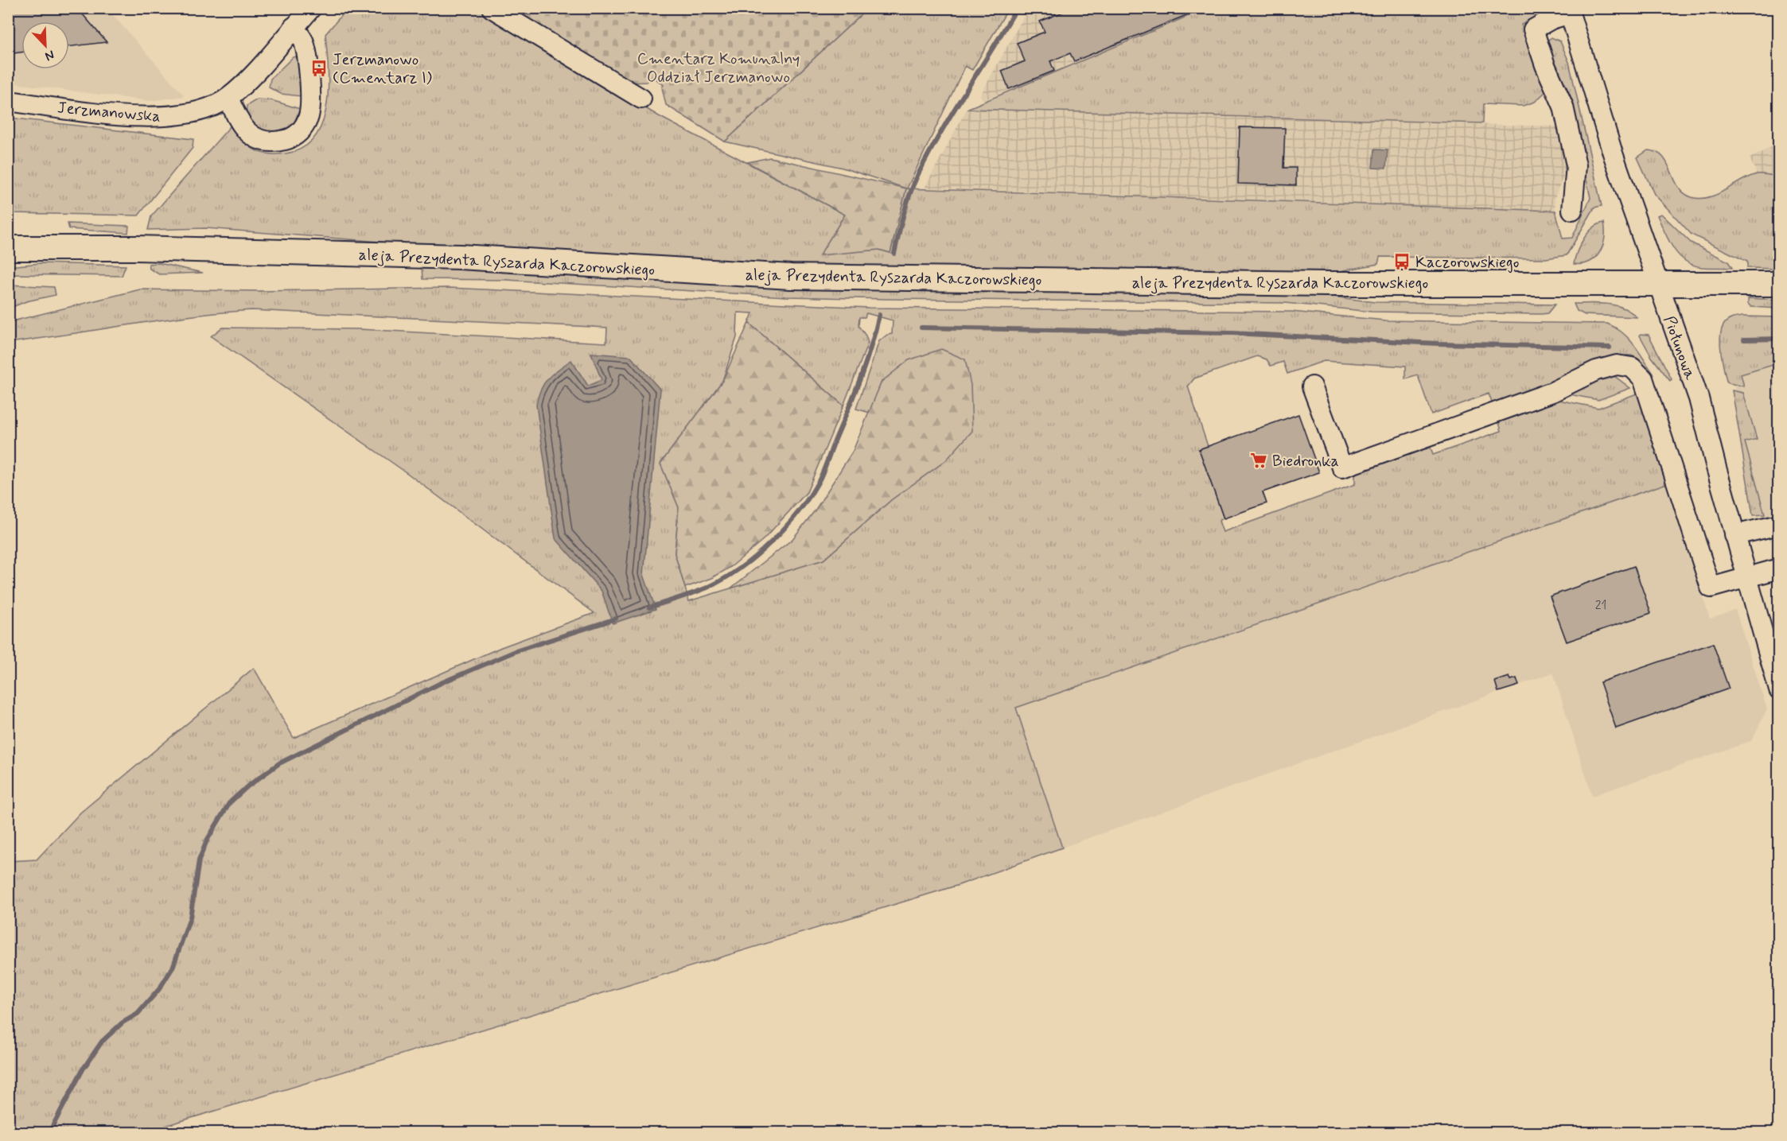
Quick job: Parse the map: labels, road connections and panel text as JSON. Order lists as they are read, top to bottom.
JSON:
{
  "streets": {
    "main road": ["aleja Prezydenta Ryszarda Kaczorowskiego"],
    "street": ["Jerzmanowska", "Piołunowa"]
  },
  "crossings": [
    ["aleja Prezydenta Ryszarda Kaczorowskiego", "Piołunowa"]
  ],
  "parks": ["Cmentarz Komunalny Oddział Jerzmanowo"],
  "places": {
    "bus stop": ["Jerzmanowo (Cmentarz I)", "Kaczorowskiego"],
    "supermarket": ["Biedronka"]
  },
  "house_numbers": ["21"],
  "north": "bottom right"
}
